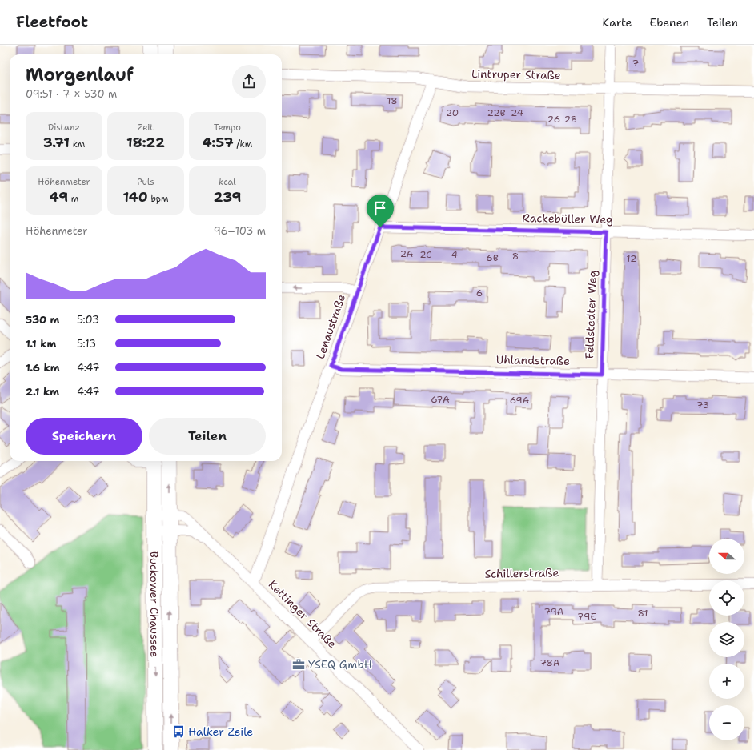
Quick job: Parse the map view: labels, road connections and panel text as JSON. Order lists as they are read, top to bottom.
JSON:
{
  "streets": {
    "main road": ["Buckower Chaussee"],
    "street": [
      "Lintruper Straße",
      "Rackebüller Weg",
      "Feldstedter Weg",
      "Lenaustraße",
      "Uhlandstraße",
      "Schillerstraße",
      "Kettinger Straße"
    ]
  },
  "crossings": [
    ["Lintruper Straße", "Feldstedter Weg"],
    ["Lintruper Straße", "Lenaustraße"],
    ["Rackebüller Weg", "Feldstedter Weg"],
    ["Rackebüller Weg", "Lenaustraße"],
    ["Feldstedter Weg", "Uhlandstraße"],
    ["Feldstedter Weg", "Schillerstraße"],
    ["Lenaustraße", "Uhlandstraße"],
    ["Lenaustraße", "Kettinger Straße"],
    ["Schillerstraße", "Kettinger Straße"],
    ["Buckower Chaussee", "Kettinger Straße"]
  ],
  "places": {
    "office": ["YSEQ GmbH"],
    "bus stop": ["Halker Zeile"]
  },
  "house_numbers": [
    "7",
    "18",
    "20",
    "22B",
    "24",
    "26",
    "28",
    "2A",
    "2C",
    "4",
    "8",
    "6B",
    "12",
    "6",
    "67A",
    "69A",
    "73",
    "79A",
    "81",
    "79E",
    "78A"
  ],
  "north": "left",
  "page": {
    "header": "Fleetfoot",
    "nav": ["Karte", "Ebenen", "Teilen"],
    "heading": ["Morgenlauf", "09:51 · 7 × 530 m"],
    "stats": [
      ["Distanz", "3.71 km"],
      ["Zeit", "18:22"],
      ["Tempo", "4:57 /km"],
      ["Höhenmeter", "49 m"],
      ["Puls", "140 bpm"],
      ["kcal", "239"]
    ],
    "chart": ["Höhenmeter", "96–103 m"],
    "list": [
      {
        "name": "530 m",
        "note": "5:03"
      },
      {
        "name": "1.1 km",
        "note": "5:13"
      },
      {
        "name": "1.6 km",
        "note": "4:47"
      },
      {
        "name": "2.1 km",
        "note": "4:47"
      }
    ],
    "buttons": ["Speichern", "Teilen"],
    "map_buttons": ["+", "−"]
  }
}
